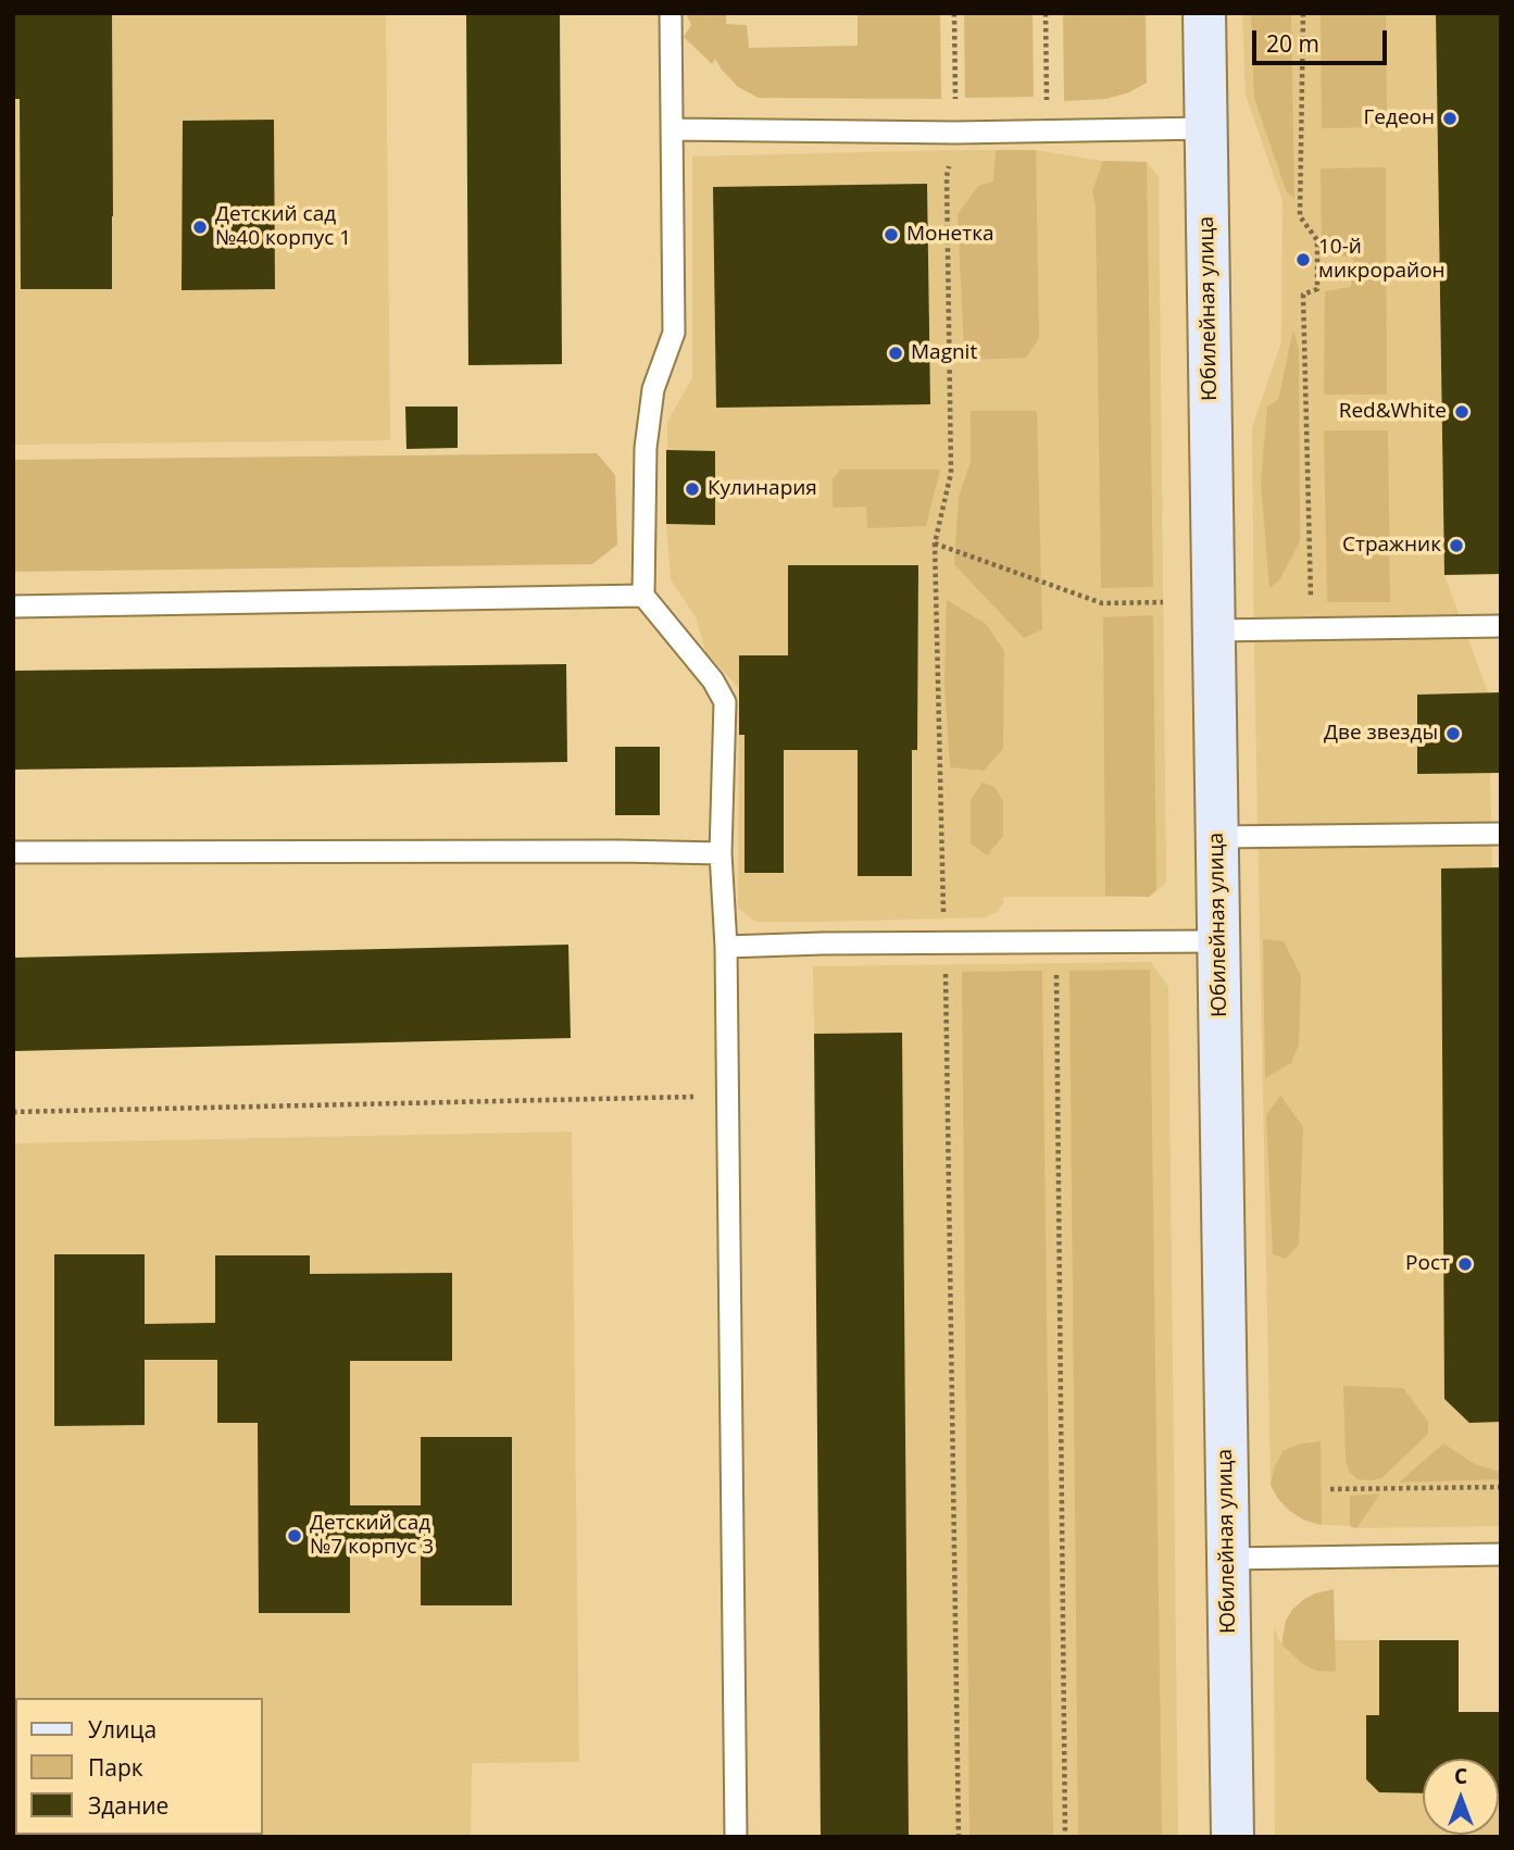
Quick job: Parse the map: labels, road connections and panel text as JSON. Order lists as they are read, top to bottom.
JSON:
{
  "streets": {
    "main road": ["Юбилейная улица"]
  },
  "places": [
    "Гедеон",
    "Детский сад №40 корпус 1",
    "Монетка",
    "10-й микрорайон",
    "Magnit",
    "Red&White",
    "Кулинария",
    "Стражник",
    "Две звезды",
    "Рост",
    "Детский сад №7 корпус 3"
  ],
  "legend": ["Улица", "Парк", "Здание"],
  "scale_bar": "20 m",
  "north": "top"
}
